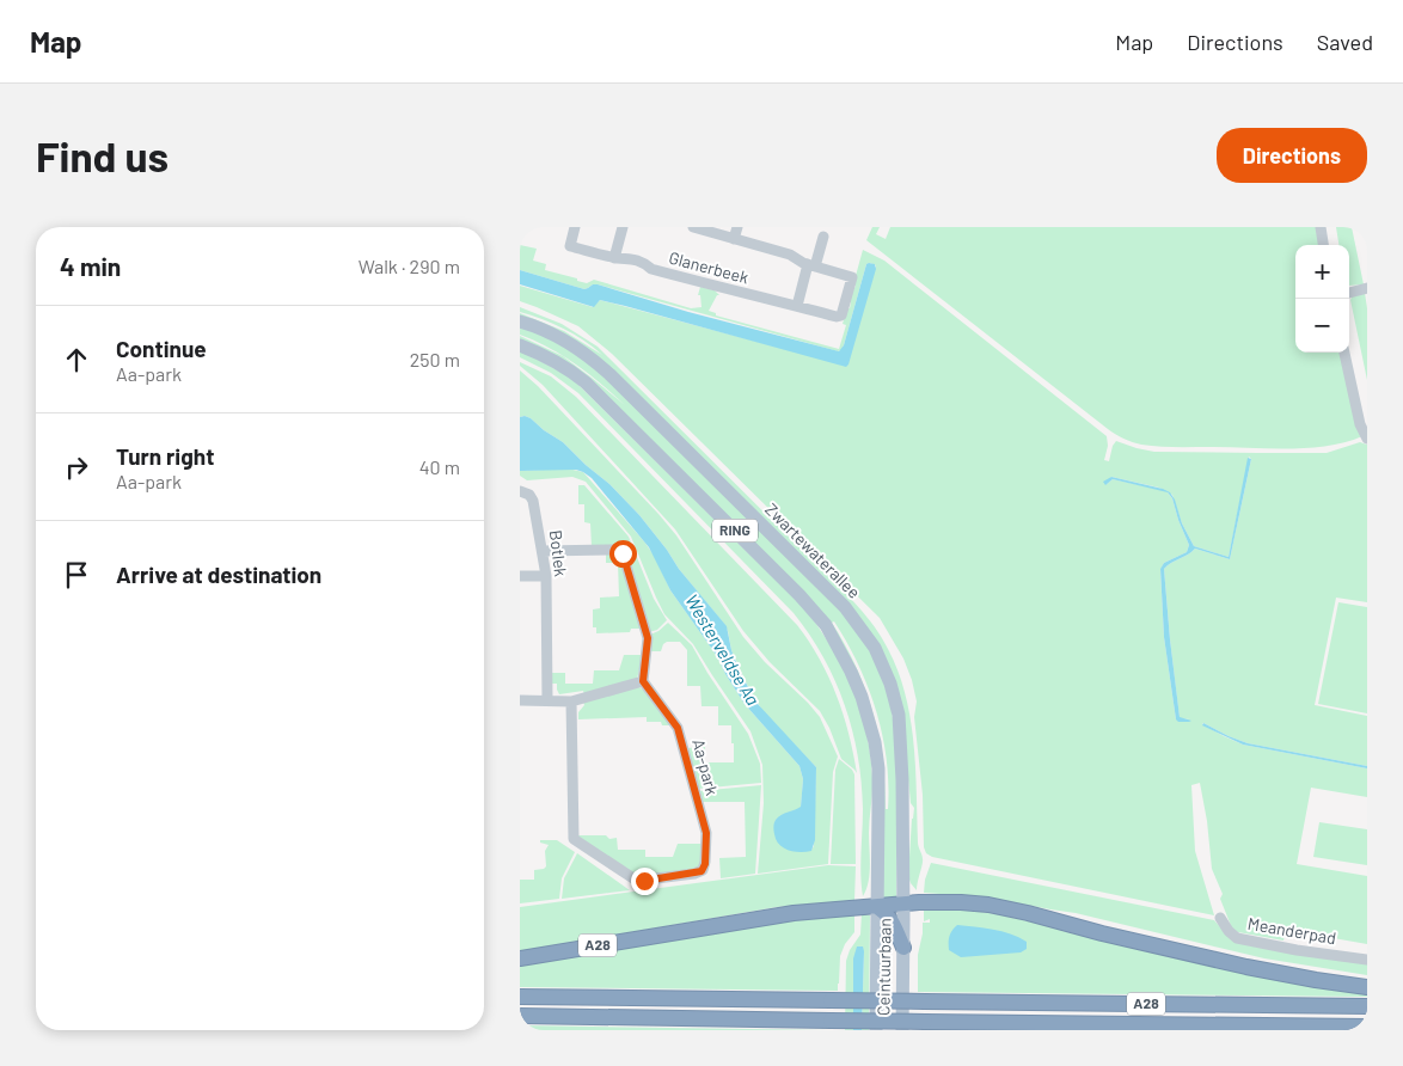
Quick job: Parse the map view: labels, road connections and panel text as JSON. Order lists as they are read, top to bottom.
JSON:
{
  "streets": {
    "highway": ["A28"],
    "main road": ["RING", "Zwartewaterallee", "Ceintuurbaan"],
    "street": [
      "Glanerbeek",
      "Botlek",
      "Aa-park",
      "Meanderpad"
    ]
  },
  "crossings": [
    ["RING", "A28"],
    ["RING", "Ceintuurbaan"],
    ["Zwartewaterallee", "A28"],
    ["Zwartewaterallee", "Ceintuurbaan"],
    ["A28", "Ceintuurbaan"]
  ],
  "water": ["Westerveldse Aa"],
  "page": {
    "header": "Map",
    "nav": ["Map", "Directions", "Saved"],
    "buttons": "Directions",
    "title": "Find us",
    "heading": ["4 min", "Walk · 290 m"],
    "map_buttons": ["+", "−"],
    "list": [
      ["Continue", "Aa-park", "250 m"],
      ["Turn right", "Aa-park", "40 m"],
      "Arrive at destination"
    ]
  }
}
